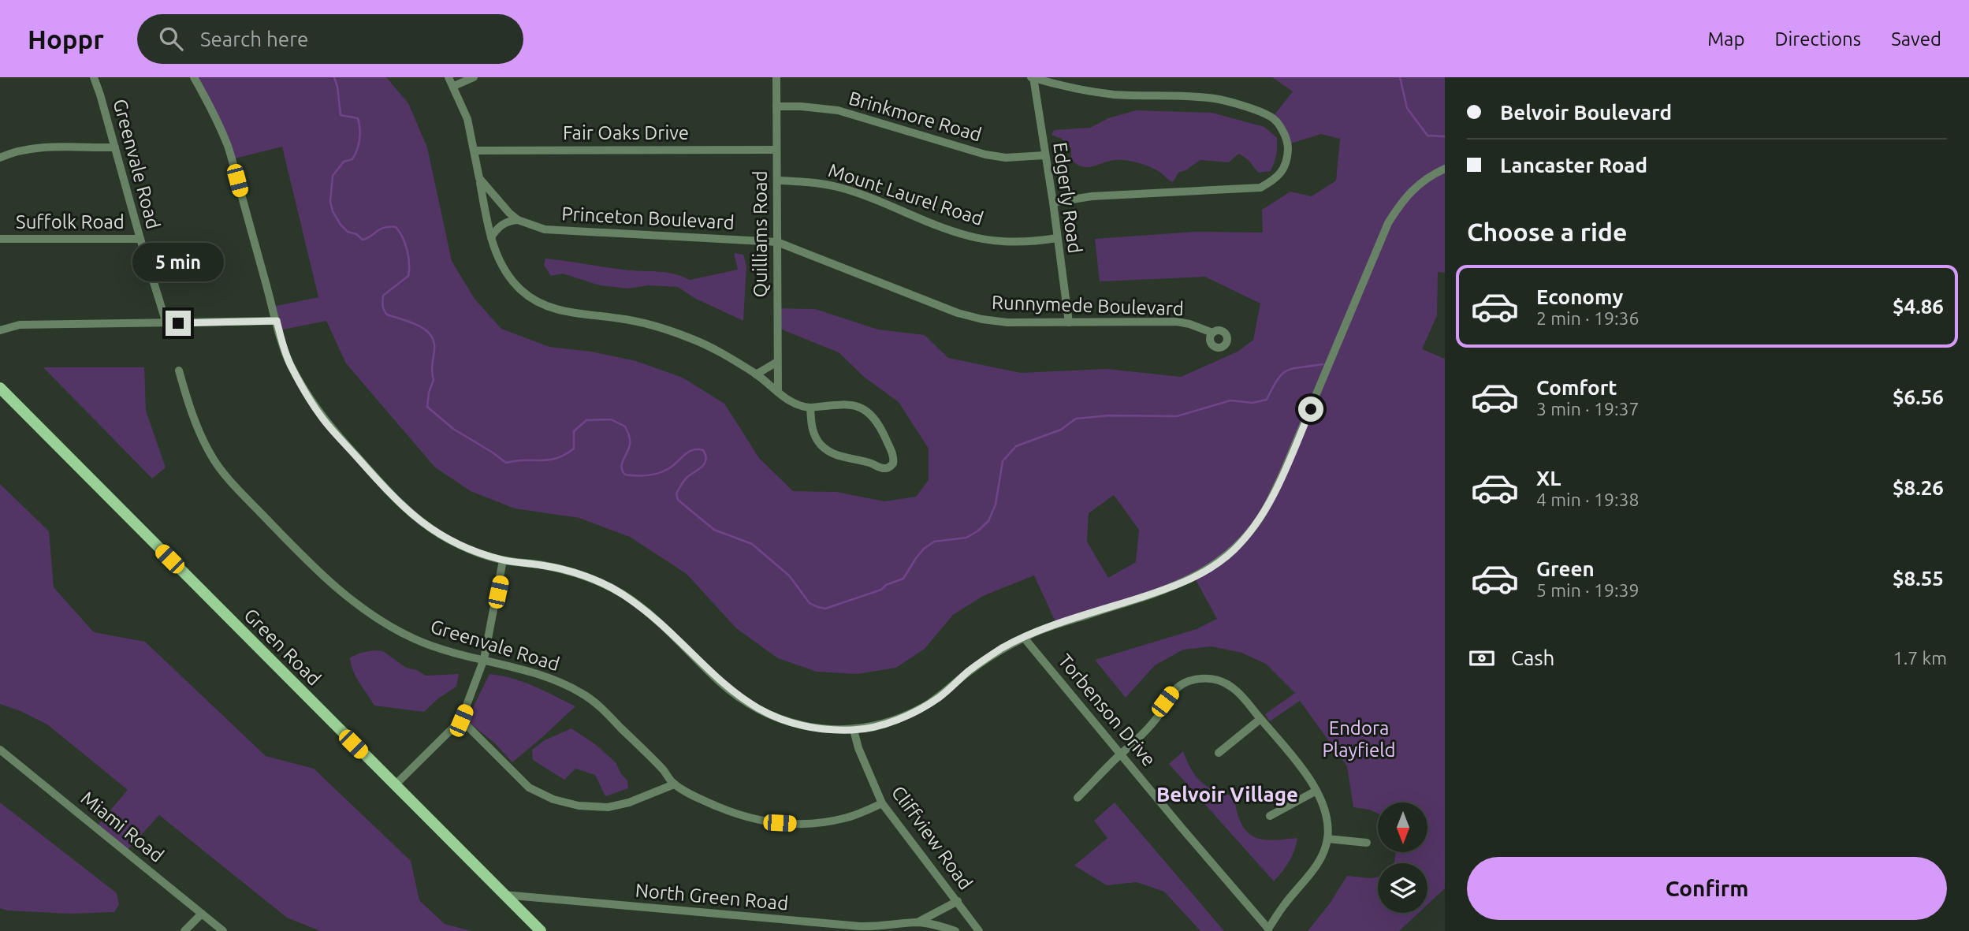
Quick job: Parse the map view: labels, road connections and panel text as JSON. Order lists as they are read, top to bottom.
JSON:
{
  "streets": {
    "main road": ["Green Road"],
    "street": [
      "Brinkmore Road",
      "Fair Oaks Drive",
      "Greenvale Road",
      "Mount Laurel Road",
      "Edgerly Road",
      "Princeton Boulevard",
      "Suffolk Road",
      "Quilliams Road",
      "Runnymede Boulevard",
      "Torbenson Drive",
      "Miami Road",
      "Cliffview Road",
      "North Green Road"
    ]
  },
  "crossings": [
    ["Brinkmore Road", "Edgerly Road"],
    ["Brinkmore Road", "Quilliams Road"],
    ["Fair Oaks Drive", "Princeton Boulevard"],
    ["Fair Oaks Drive", "Quilliams Road"],
    ["Greenvale Road", "Suffolk Road"],
    ["Greenvale Road", "Cliffview Road"],
    ["Mount Laurel Road", "Edgerly Road"],
    ["Mount Laurel Road", "Quilliams Road"],
    ["Edgerly Road", "Runnymede Boulevard"],
    ["Princeton Boulevard", "Quilliams Road"],
    ["Princeton Boulevard", "Runnymede Boulevard"],
    ["Quilliams Road", "Runnymede Boulevard"],
    ["Green Road", "North Green Road"],
    ["Cliffview Road", "North Green Road"]
  ],
  "districts": ["Belvoir Village"],
  "parks": ["Endora Playfield"],
  "north": "bottom",
  "page": {
    "header": "Hoppr",
    "search": "Search here",
    "nav": ["Map", "Directions", "Saved"],
    "banner": ["Belvoir Boulevard", "Lancaster Road"],
    "heading": "Choose a ride",
    "bubble": "5 min",
    "list": [
      {
        "name": "Economy",
        "note": "2 min · 19:36",
        "value": "$4.86"
      },
      {
        "name": "Comfort",
        "note": "3 min · 19:37",
        "value": "$6.56"
      },
      {
        "name": "XL",
        "note": "4 min · 19:38",
        "value": "$8.26"
      },
      {
        "name": "Green",
        "note": "5 min · 19:39",
        "value": "$8.55"
      }
    ],
    "pay": ["Cash", "1.7 km"],
    "buttons": "Confirm"
  }
}
